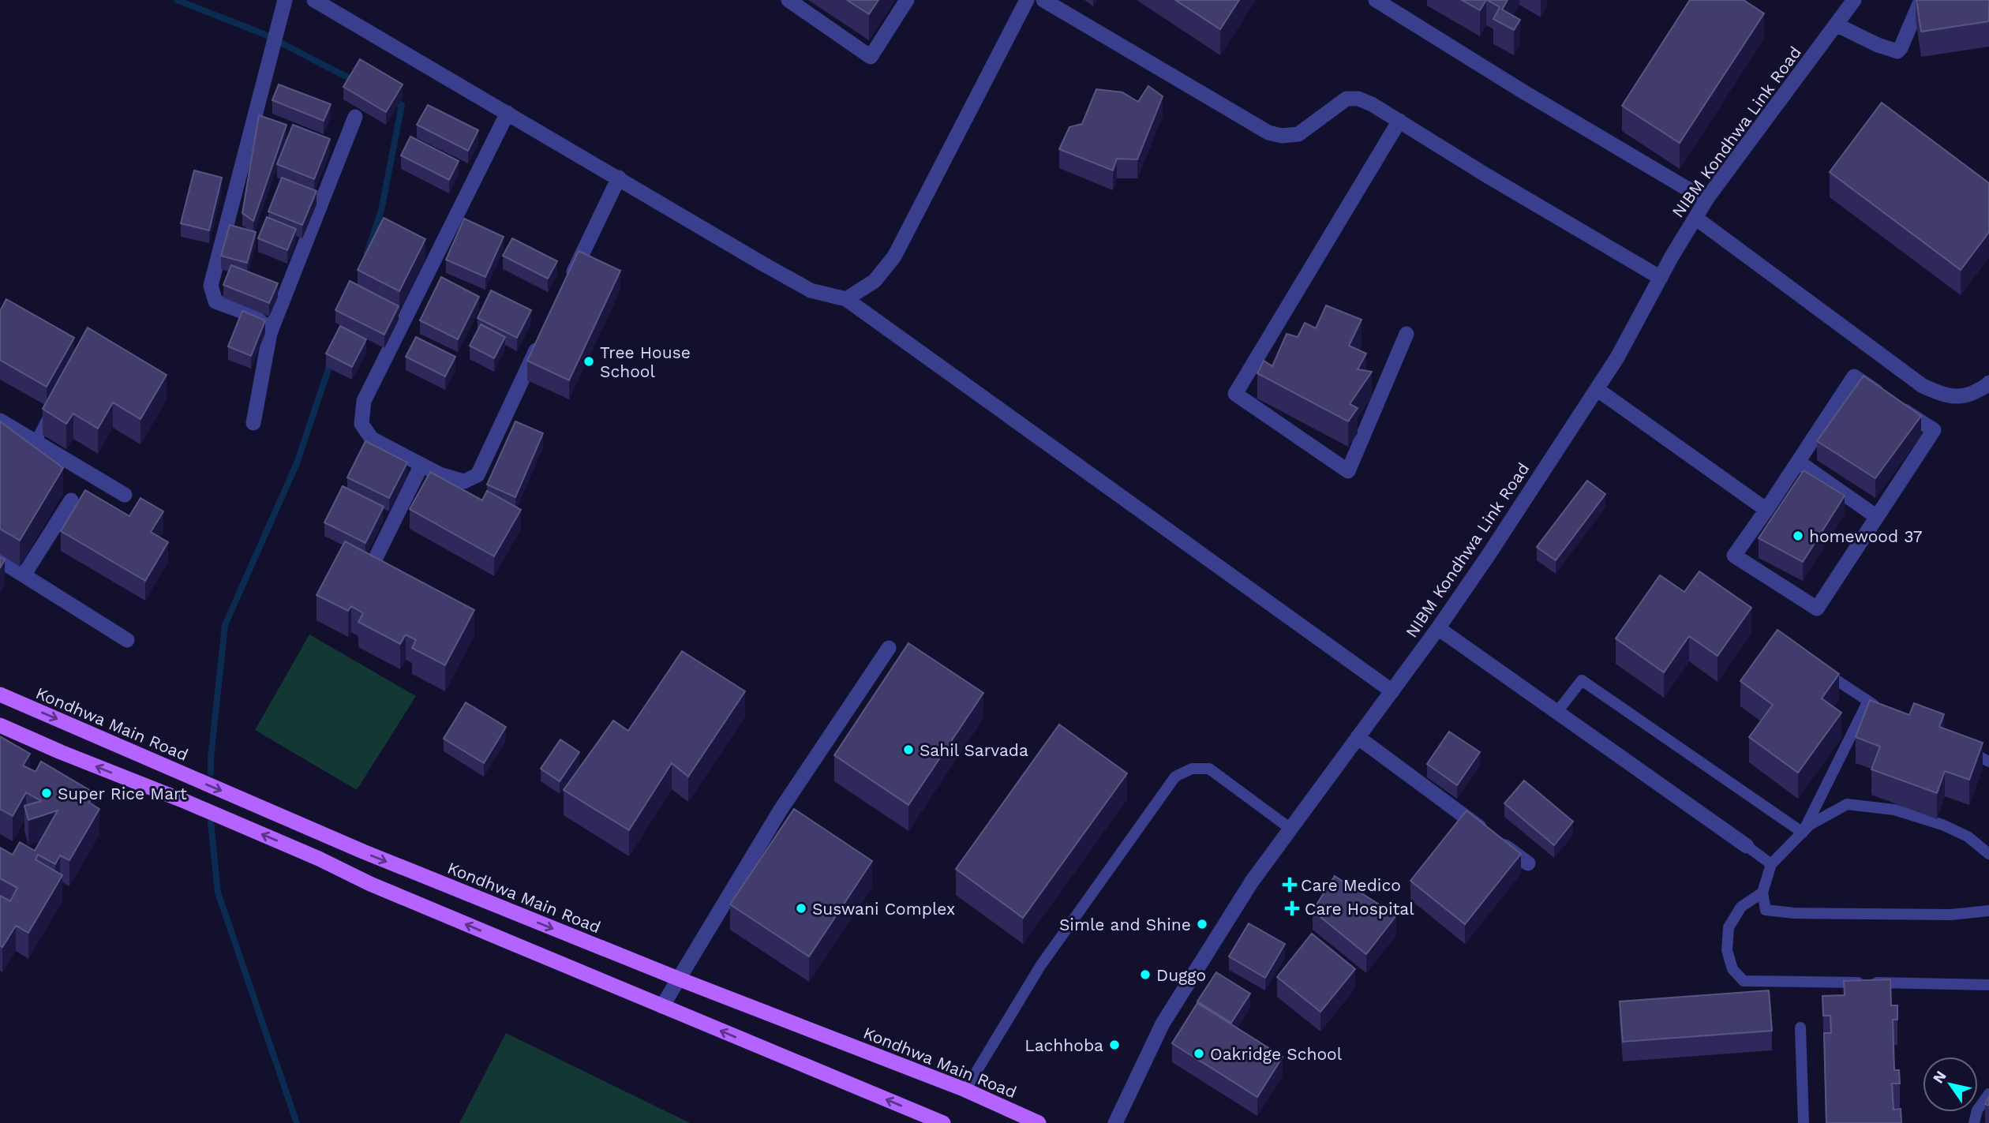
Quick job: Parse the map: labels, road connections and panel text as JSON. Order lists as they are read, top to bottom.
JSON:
{
  "streets": {
    "main road": ["Kondhwa Main Road"],
    "street": ["NIBM Kondhwa Link Road"]
  },
  "places": {
    "other": [
      "Tree House School",
      "homewood 37",
      "Sahil Sarvada",
      "Super Rice Mart",
      "Suswani Complex",
      "Simle and Shine",
      "Duggo",
      "Lachhoba",
      "Oakridge School"
    ],
    "health": ["Care Medico", "Care Hospital"]
  },
  "north": "top left"
}
